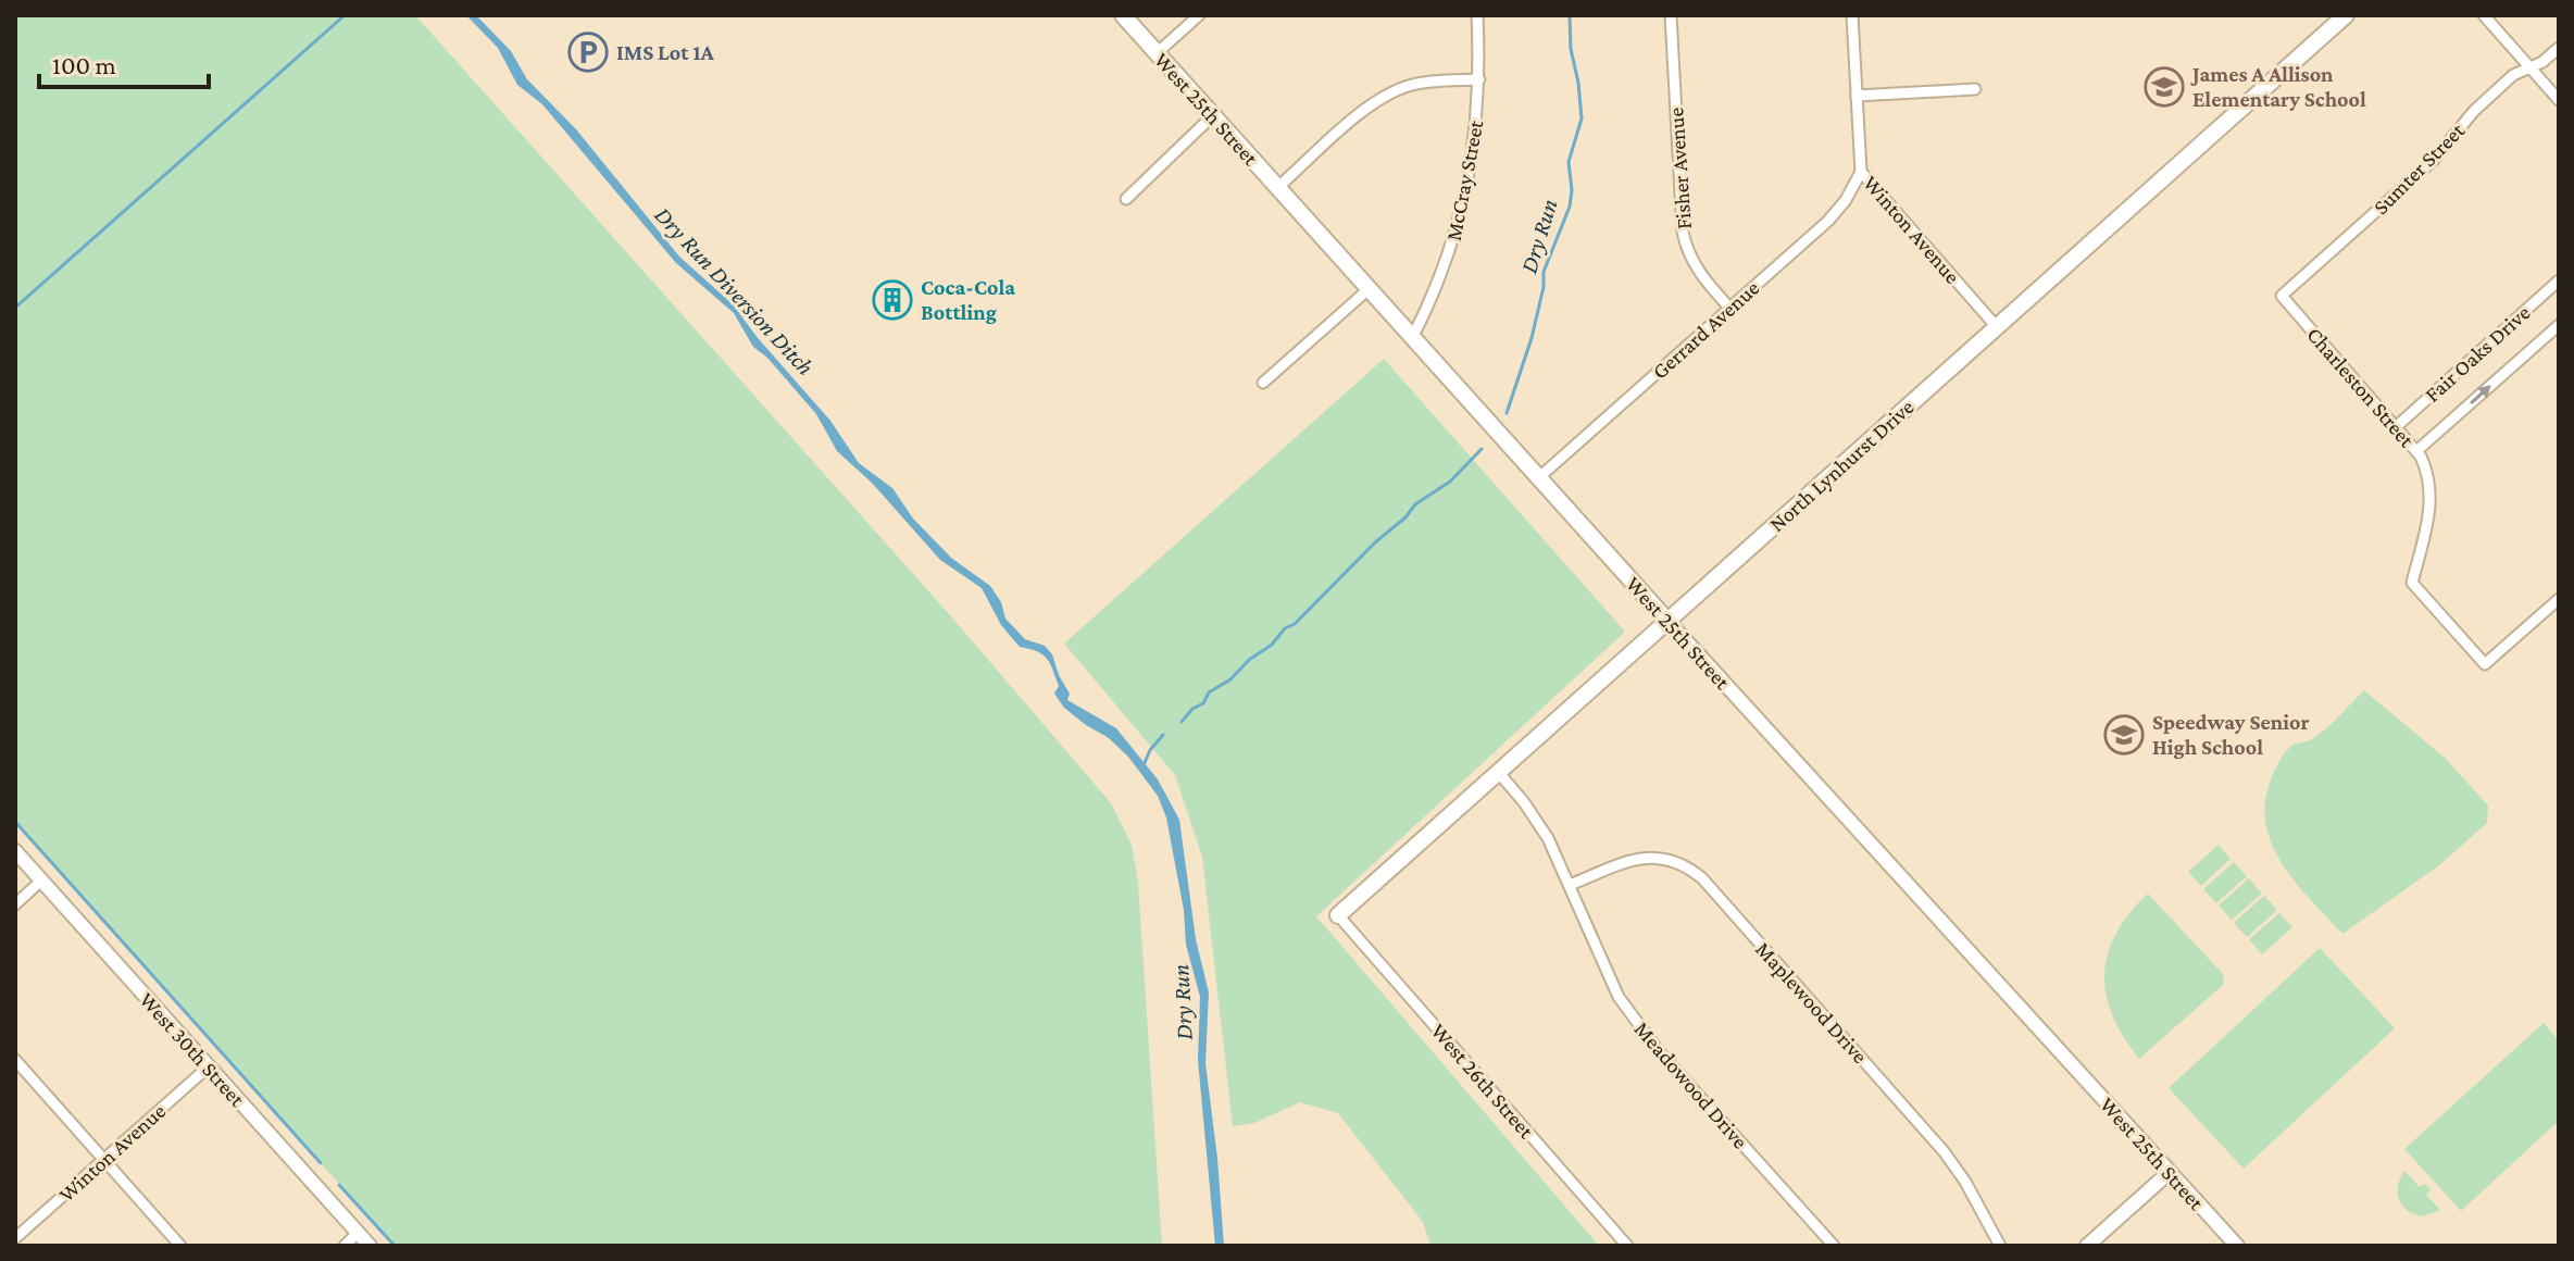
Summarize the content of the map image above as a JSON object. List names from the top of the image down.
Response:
{
  "streets": {
    "main road": ["West 25th Street", "North Lynhurst Drive"],
    "street": [
      "Fisher Avenue",
      "Sumter Street",
      "McCray Street",
      "Winton Avenue",
      "Gerrard Avenue",
      "Fair Oaks Drive",
      "Charleston Street",
      "Maplewood Drive",
      "West 30th Street",
      "West 26th Street",
      "Meadowood Drive"
    ]
  },
  "crossings": [
    ["West 25th Street", "McCray Street"],
    ["West 25th Street", "Gerrard Avenue"],
    ["West 25th Street", "North Lynhurst Drive"],
    ["Fisher Avenue", "Gerrard Avenue"],
    ["Sumter Street", "Charleston Street"],
    ["Winton Avenue", "Gerrard Avenue"],
    ["Winton Avenue", "North Lynhurst Drive"],
    ["Winton Avenue", "West 30th Street"],
    ["Fair Oaks Drive", "Charleston Street"],
    ["North Lynhurst Drive", "West 26th Street"],
    ["North Lynhurst Drive", "Meadowood Drive"],
    ["Maplewood Drive", "Meadowood Drive"]
  ],
  "water": ["Dry Run", "Dry Run Diversion Ditch"],
  "places": {
    "parking": ["IMS Lot 1A"],
    "school or university": ["James A Allison Elementary School", "Speedway Senior High School"],
    "building": ["Coca-Cola Bottling"]
  },
  "scale_bar": "100 m"
}
